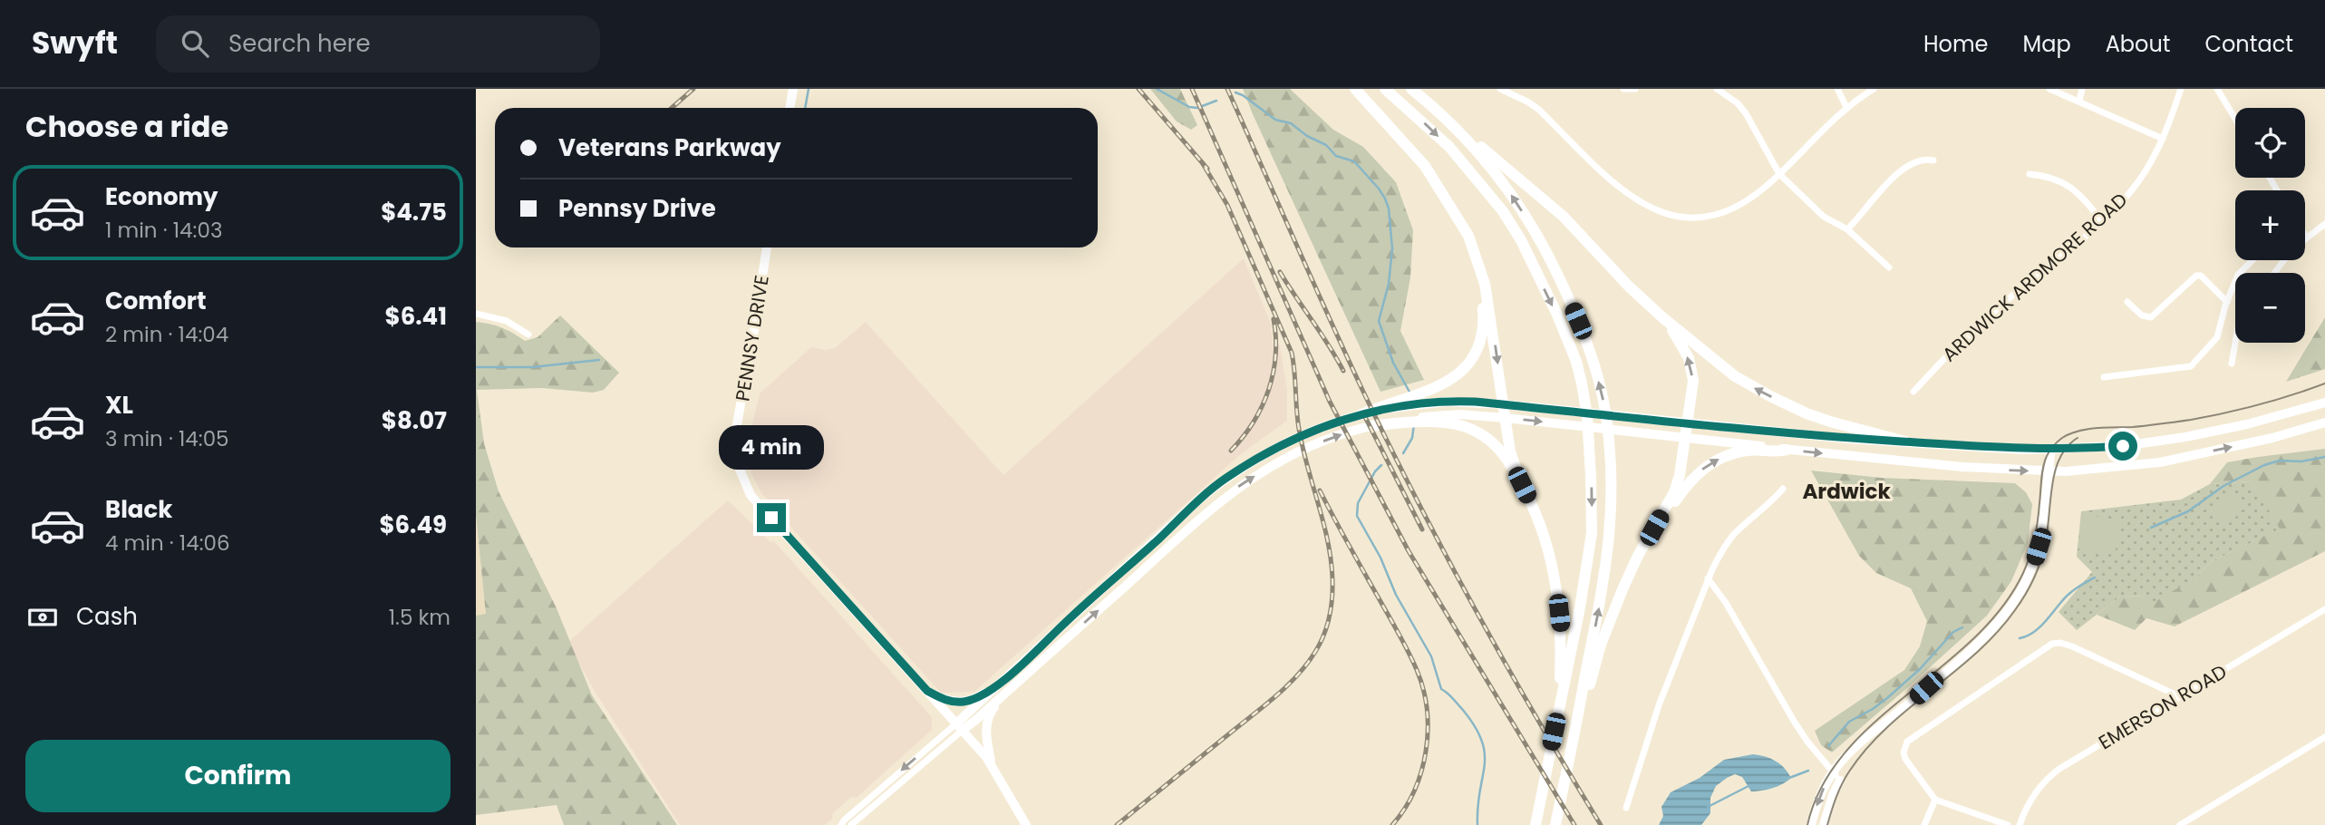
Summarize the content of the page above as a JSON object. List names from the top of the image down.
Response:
{
  "streets": {
    "main road": ["PENNSY DRIVE"],
    "street": ["ARDWICK ARDMORE ROAD", "EMERSON ROAD"]
  },
  "districts": ["Ardwick"],
  "page": {
    "header": "Swyft",
    "search": "Search here",
    "nav": [
      "Home",
      "Map",
      "About",
      "Contact"
    ],
    "heading": "Choose a ride",
    "map_buttons": ["+", "−"],
    "banner": ["Veterans Parkway", "Pennsy Drive"],
    "list": [
      {
        "name": "Economy",
        "note": "1 min · 14:03",
        "value": "$4.75"
      },
      {
        "name": "Comfort",
        "note": "2 min · 14:04",
        "value": "$6.41"
      },
      {
        "name": "XL",
        "note": "3 min · 14:05",
        "value": "$8.07"
      },
      {
        "name": "Black",
        "note": "4 min · 14:06",
        "value": "$6.49"
      }
    ],
    "bubble": "4 min",
    "pay": ["Cash", "1.5 km"],
    "buttons": "Confirm"
  }
}
